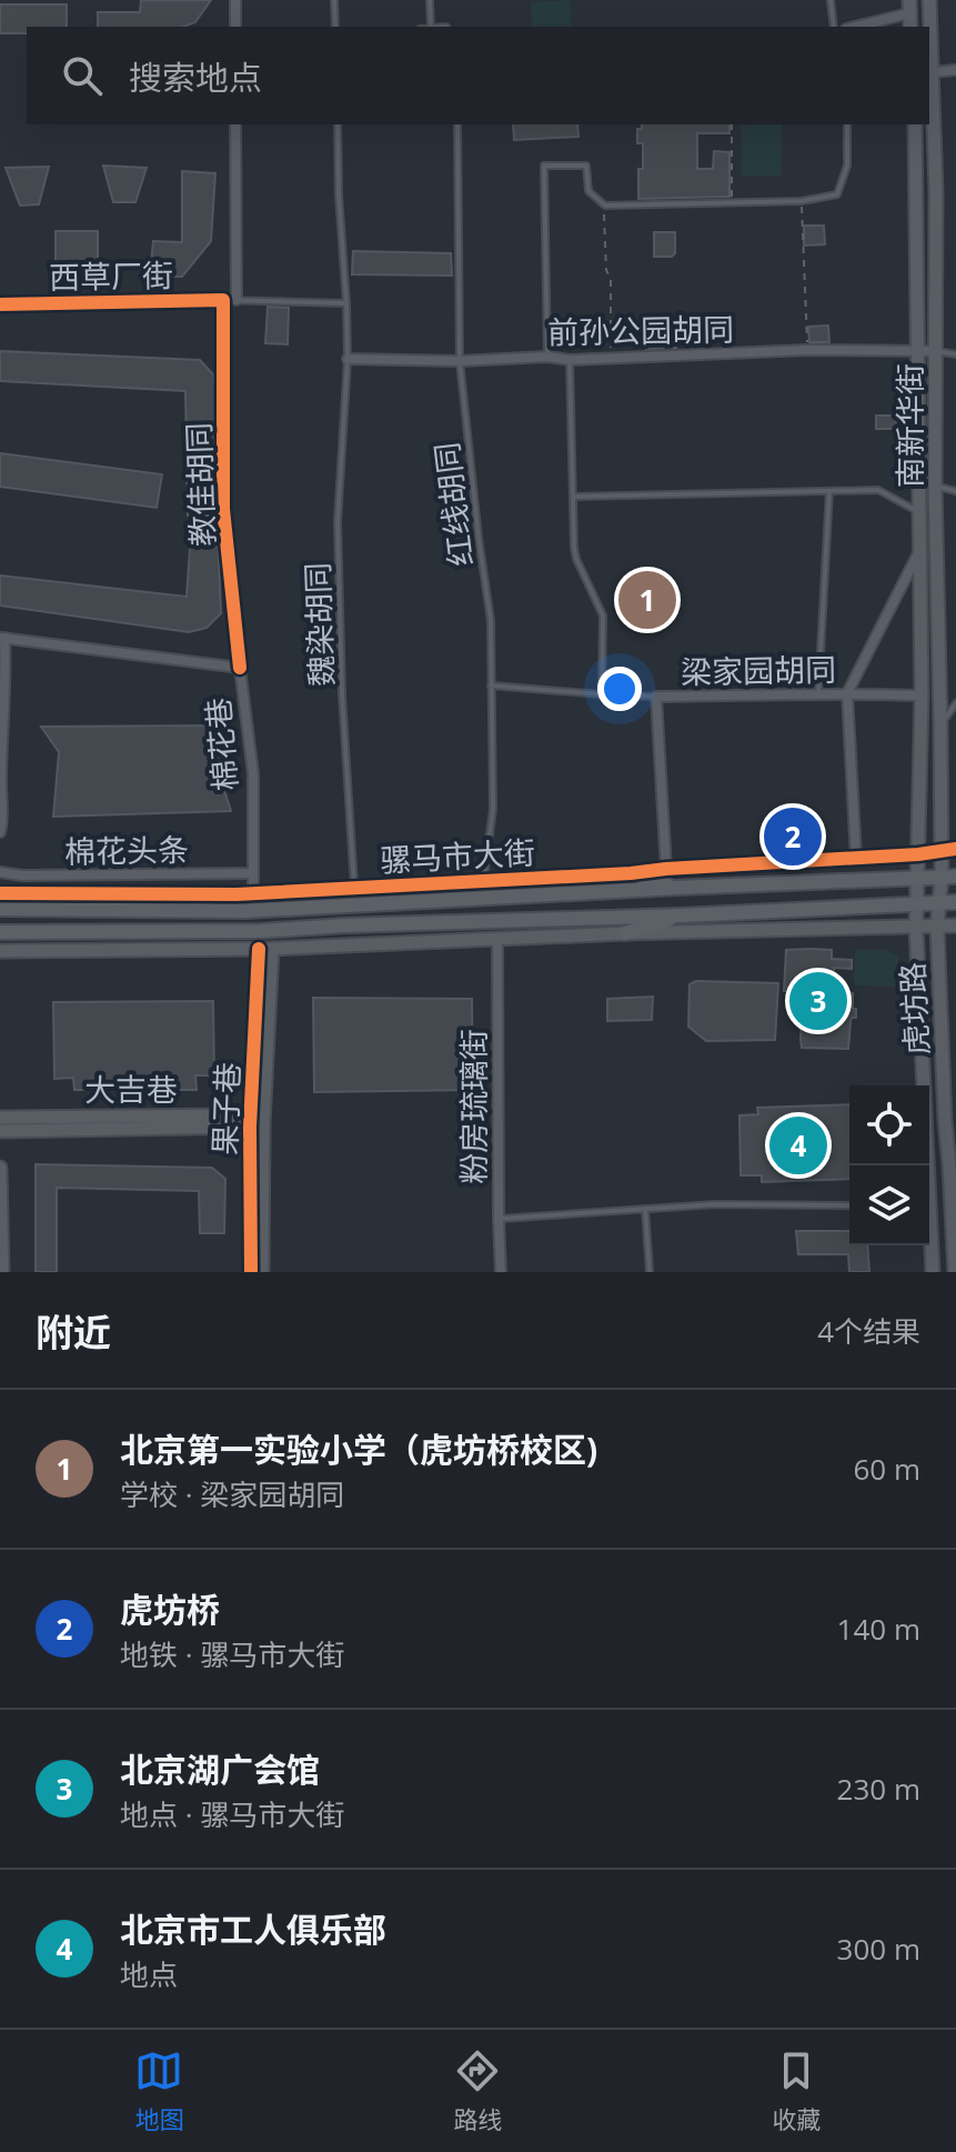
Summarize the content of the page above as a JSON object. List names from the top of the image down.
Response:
{
  "streets": {
    "main road": ["骡马市大街"],
    "street": [
      "西草厂街",
      "前孙公园胡同",
      "南新华街",
      "教佳胡同",
      "梁家园胡同",
      "棉花巷",
      "棉花头条",
      "虎坊路",
      "大吉巷",
      "粉房琉璃街",
      "果子巷"
    ],
    "lane": ["红线胡同", "魏染胡同"]
  },
  "crossings": [
    ["西草厂街", "教佳胡同"],
    ["前孙公园胡同", "南新华街"],
    ["前孙公园胡同", "红线胡同"],
    ["前孙公园胡同", "魏染胡同"],
    ["南新华街", "梁家园胡同"],
    ["南新华街", "骡马市大街"],
    ["南新华街", "虎坊路"],
    ["教佳胡同", "棉花巷"],
    ["红线胡同", "梁家园胡同"],
    ["红线胡同", "骡马市大街"],
    ["魏染胡同", "骡马市大街"],
    ["棉花巷", "棉花头条"],
    ["棉花巷", "骡马市大街"],
    ["骡马市大街", "虎坊路"],
    ["大吉巷", "果子巷"]
  ],
  "page": {
    "search": "搜索地点",
    "pins": [
      "1",
      "2",
      "3",
      "4"
    ],
    "heading": ["附近", "4个结果"],
    "list": [
      {
        "mark": "1",
        "name": "北京第一实验小学（虎坊桥校区)",
        "note": "学校 · 梁家园胡同",
        "value": "60 m"
      },
      {
        "mark": "2",
        "name": "虎坊桥",
        "note": "地铁 · 骡马市大街",
        "value": "140 m"
      },
      {
        "mark": "3",
        "name": "北京湖广会馆",
        "note": "地点 · 骡马市大街",
        "value": "230 m"
      },
      {
        "mark": "4",
        "name": "北京市工人俱乐部",
        "note": "地点",
        "value": "300 m"
      }
    ],
    "nav": ["地图", "路线", "收藏"]
  }
}
